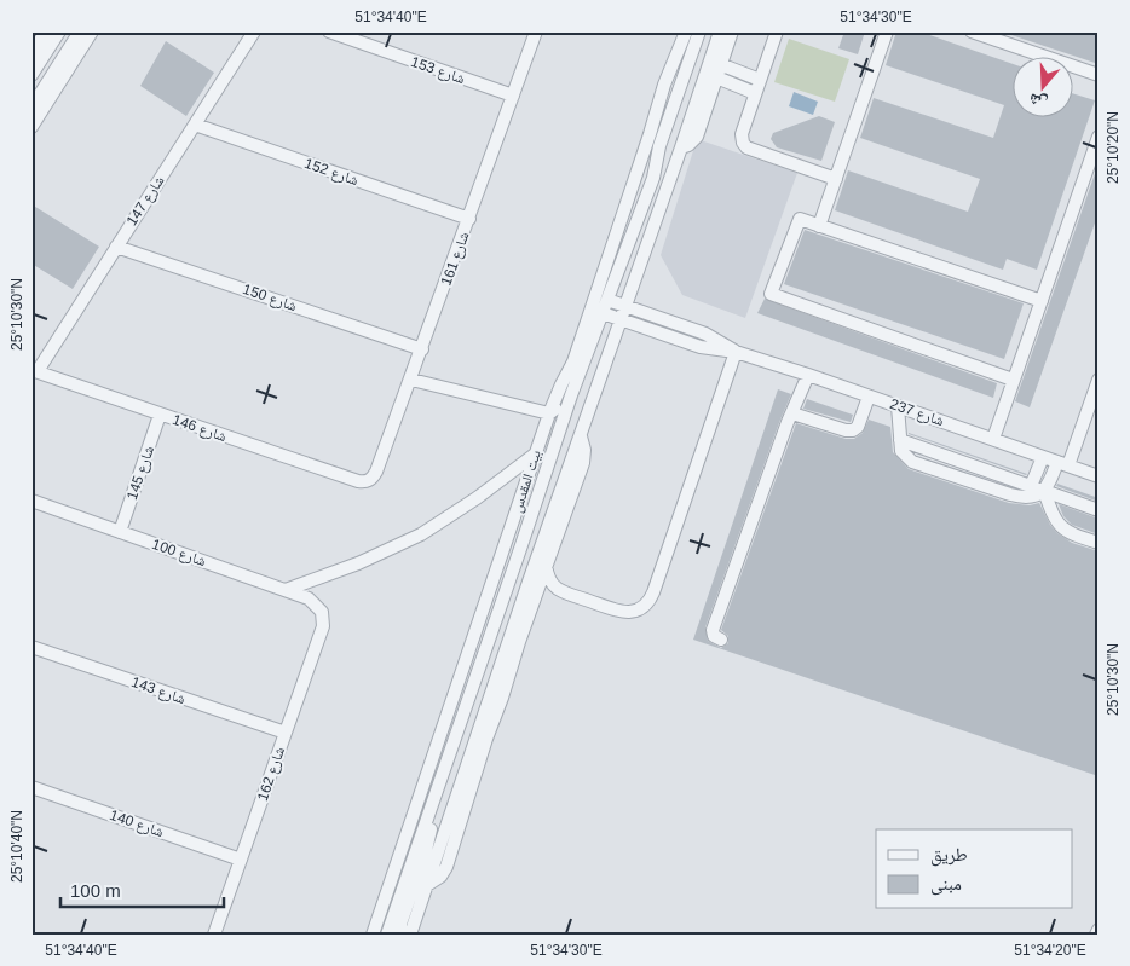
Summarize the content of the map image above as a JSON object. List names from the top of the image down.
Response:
{
  "streets": {
    "street": [
      "شارع 153",
      "شارع 152",
      "شارع 147",
      "شارع 161",
      "شارع 150",
      "شارع 237",
      "شارع 146",
      "شارع 145",
      "بيت المقدس",
      "شارع 100",
      "شارع 143",
      "شارع 162",
      "شارع 140"
    ]
  },
  "crossings": [
    ["شارع 153", "شارع 161"],
    ["شارع 152", "شارع 147"],
    ["شارع 152", "شارع 161"],
    ["شارع 147", "شارع 150"],
    ["شارع 147", "شارع 146"],
    ["شارع 161", "شارع 150"],
    ["شارع 161", "شارع 146"],
    ["شارع 237", "بيت المقدس"],
    ["شارع 146", "شارع 145"],
    ["شارع 145", "شارع 100"],
    ["شارع 100", "شارع 162"],
    ["شارع 143", "شارع 162"],
    ["شارع 162", "شارع 140"]
  ],
  "legend": ["طريق", "مبنى"],
  "scale_bar": "100 m",
  "north": "bottom",
  "coordinates": [
    "51°34'40\"E",
    "51°34'30\"E",
    "25°10'20\"N",
    "25°10'30\"N",
    "25°10'40\"N",
    "51°34'20\"E"
  ]
}
